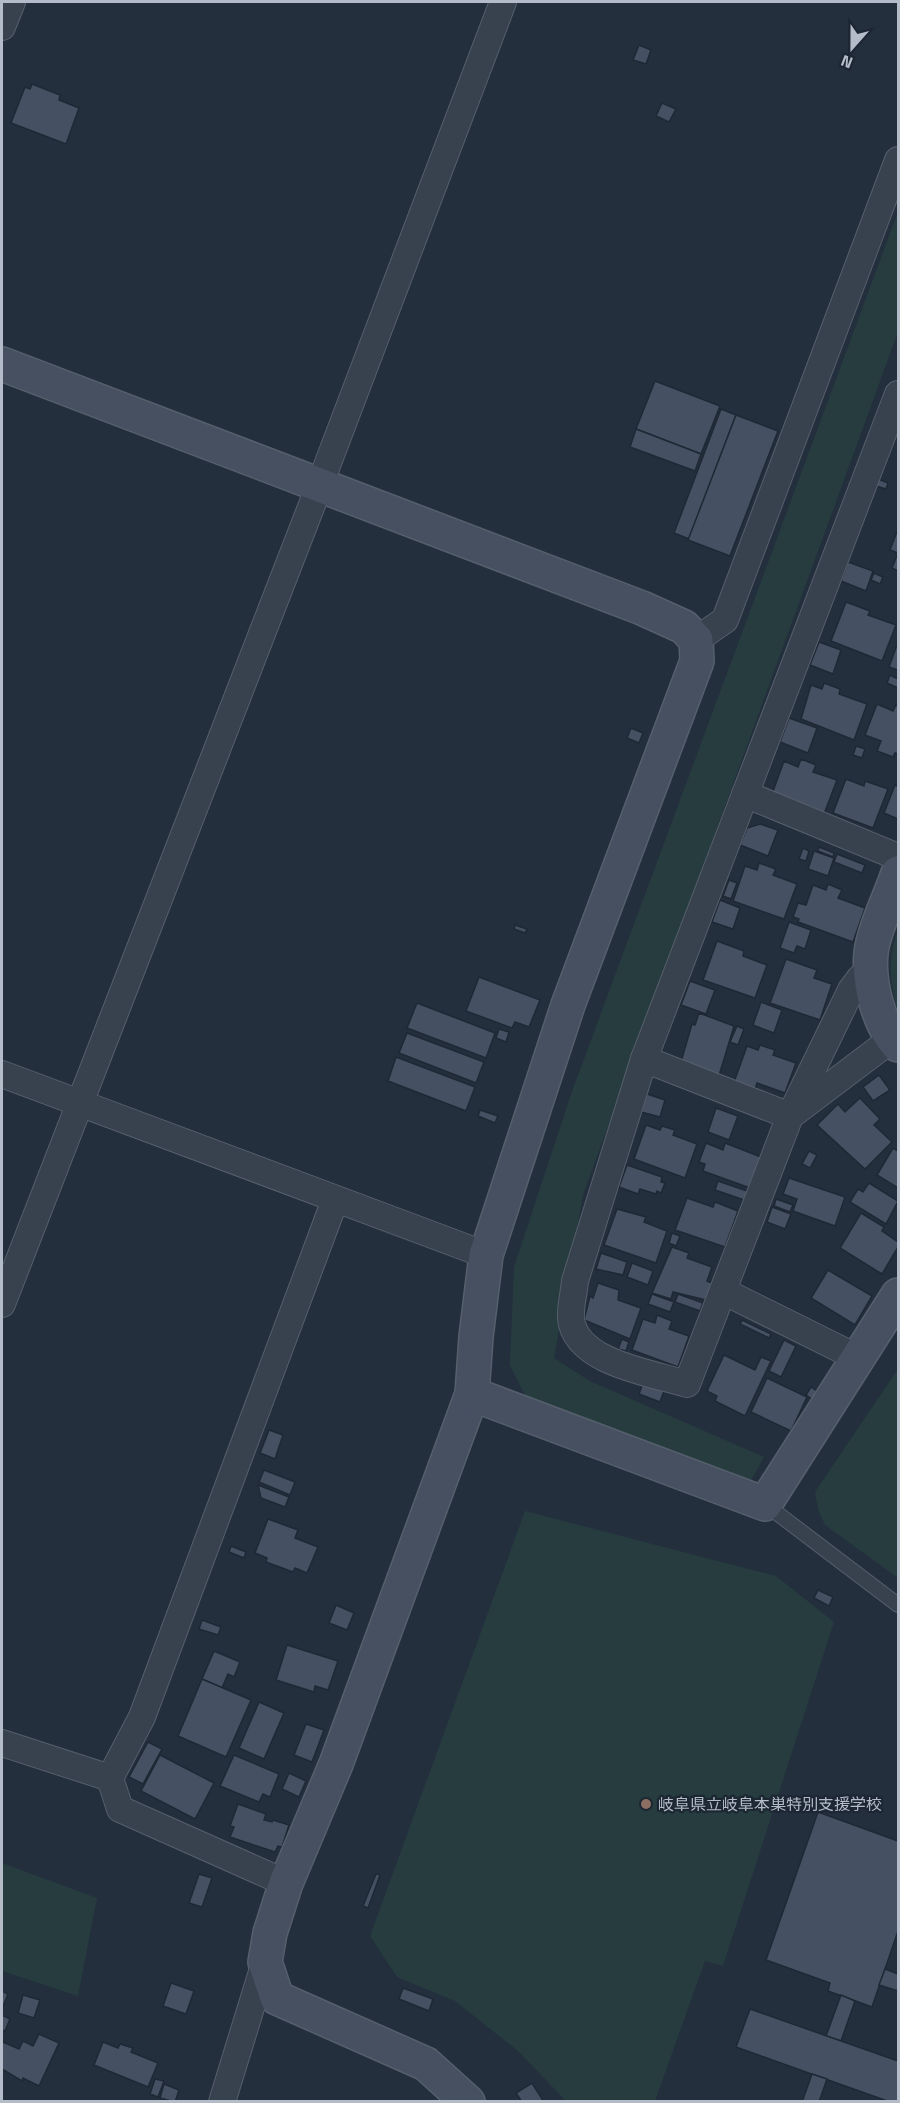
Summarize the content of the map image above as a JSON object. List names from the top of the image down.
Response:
{
  "places": ["岐阜県立岐阜本巣特別支援学校"],
  "north": "bottom"
}
